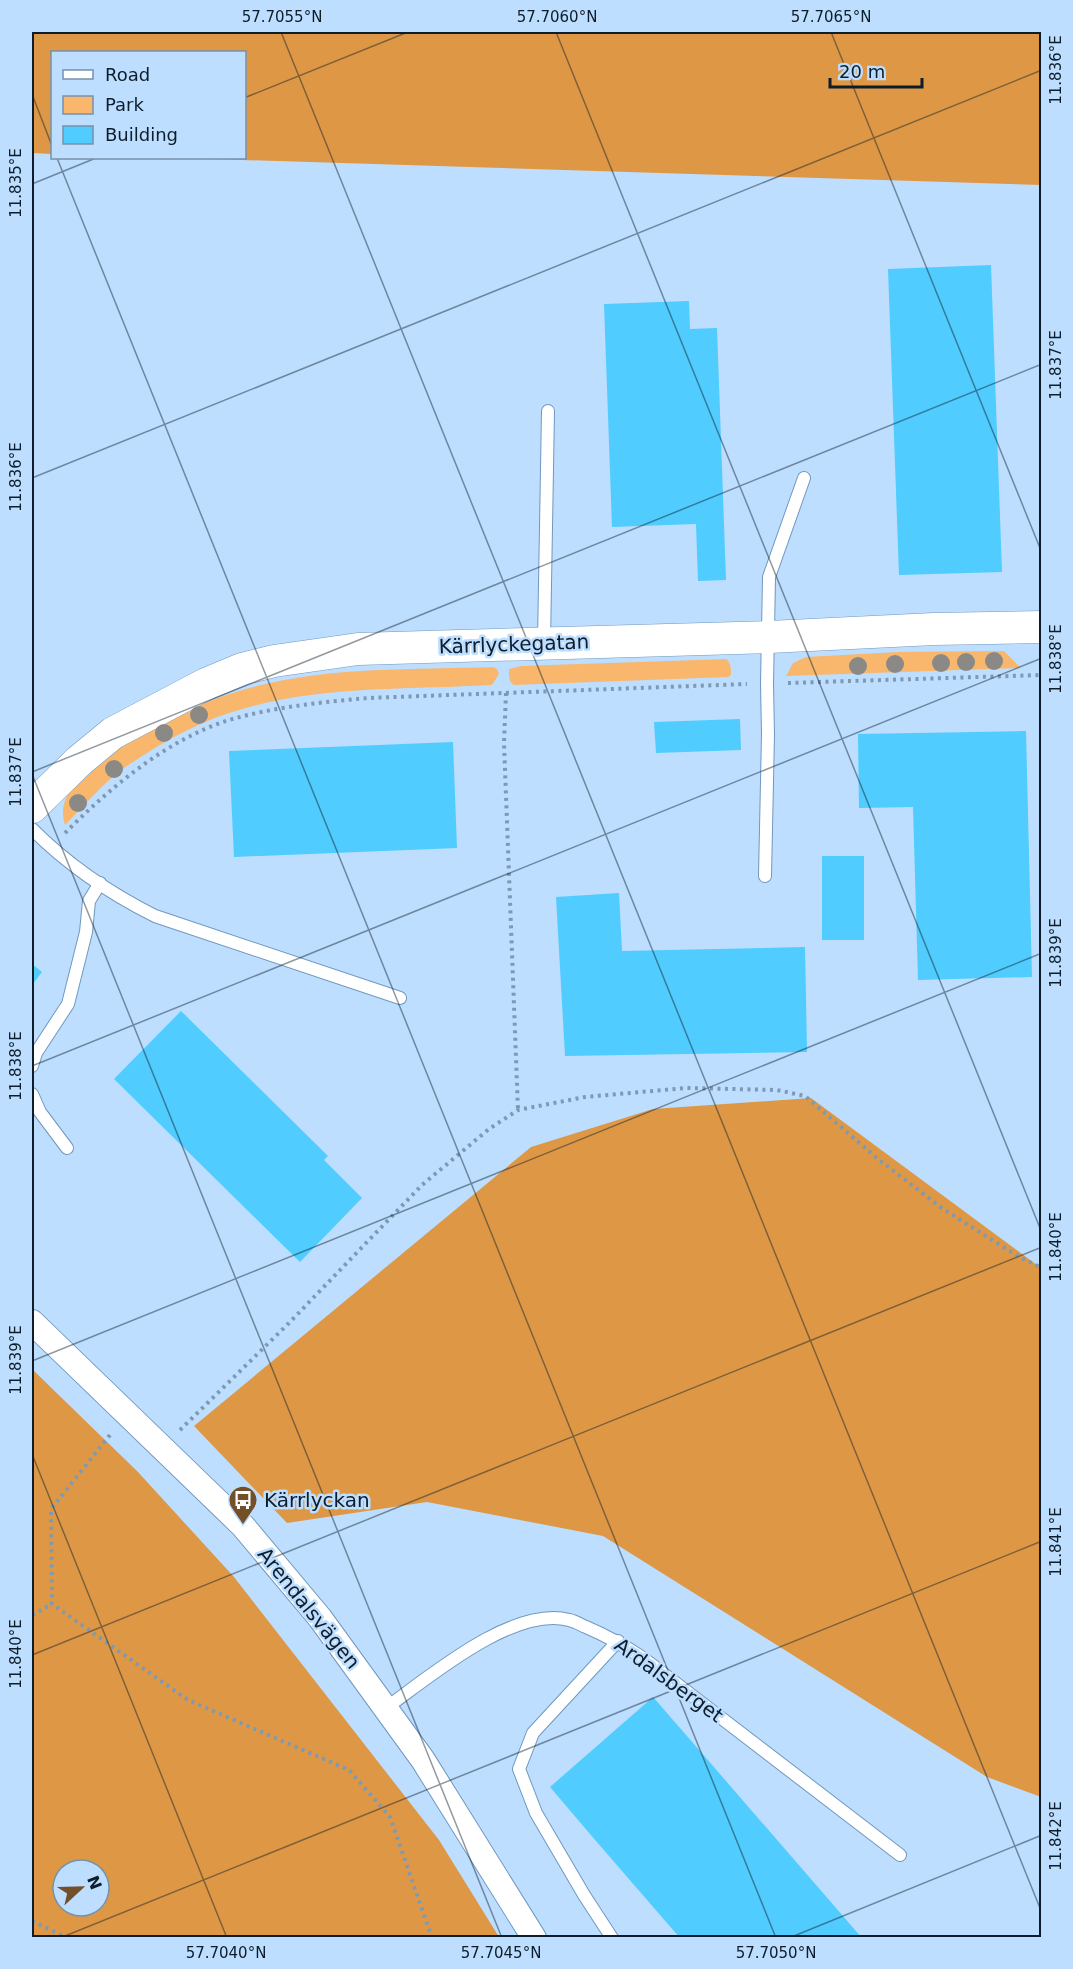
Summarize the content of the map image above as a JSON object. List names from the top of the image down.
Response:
{
  "streets": {
    "street": ["Kärrlyckegatan", "Arendalsvägen"],
    "lane": ["Ardalsberget"]
  },
  "crossings": [
    ["Arendalsvägen", "Ardalsberget"]
  ],
  "places": {
    "bus stop": ["Kärrlyckan"]
  },
  "legend": ["Road", "Park", "Building"],
  "scale_bar": "20 m",
  "north": "right",
  "coordinates": [
    "57.7055°N",
    "57.7060°N",
    "57.7065°N",
    "11.836°E",
    "11.835°E",
    "11.837°E",
    "11.838°E",
    "11.839°E",
    "11.840°E",
    "11.841°E",
    "11.842°E",
    "57.7040°N",
    "57.7045°N",
    "57.7050°N"
  ]
}
